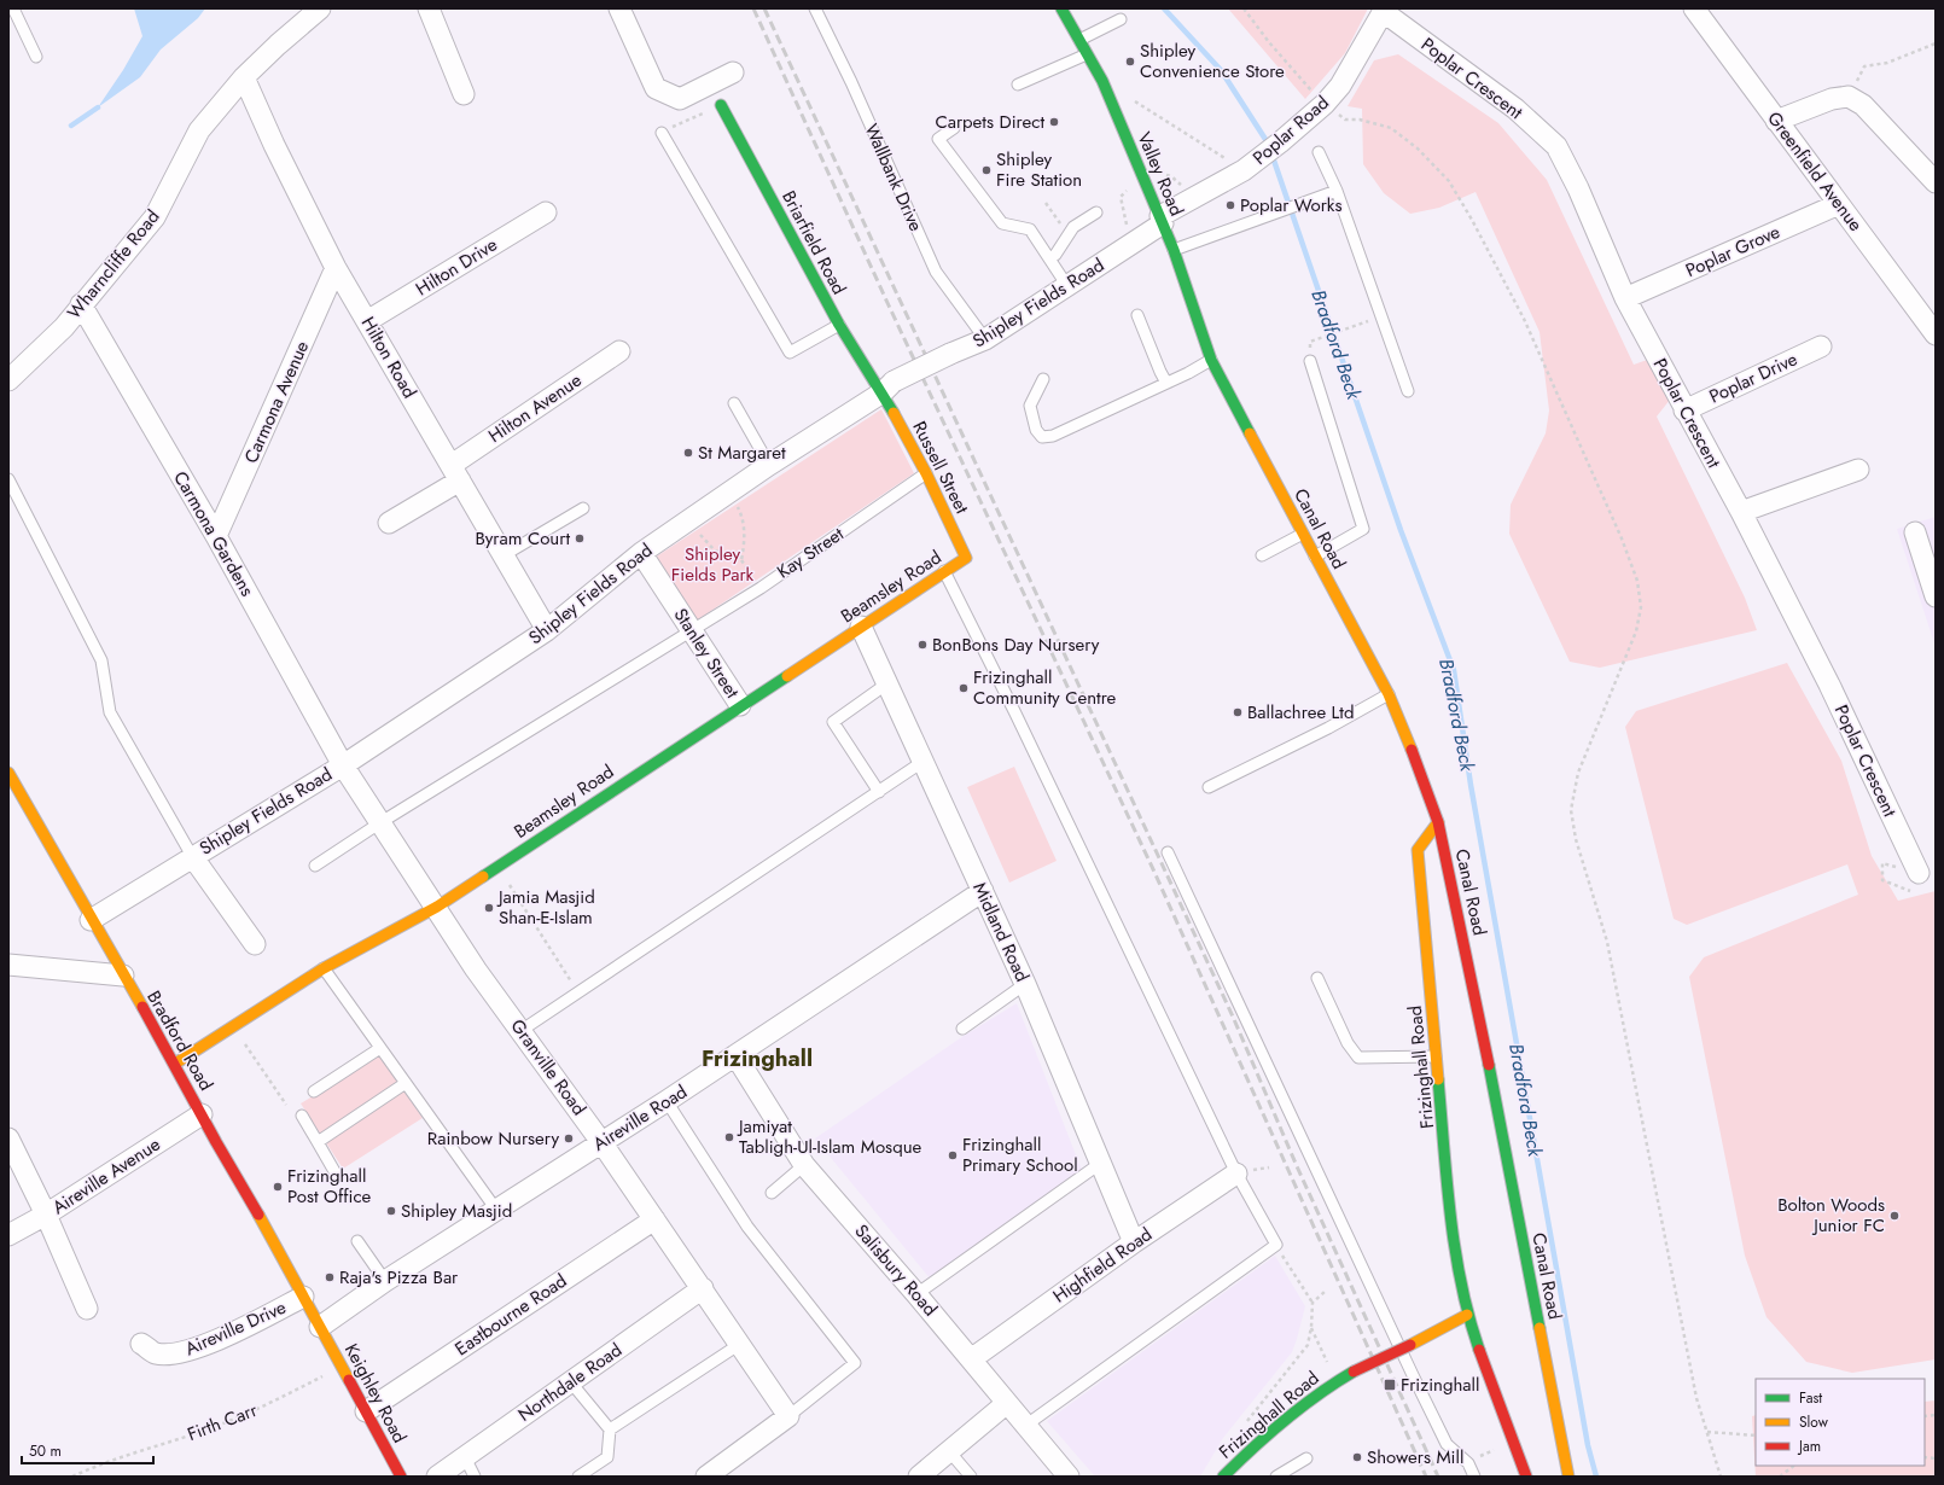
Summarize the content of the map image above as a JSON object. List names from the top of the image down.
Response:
{
  "streets": {
    "main road": [
      "Valley Road",
      "Briarfield Road",
      "Russell Street",
      "Canal Road",
      "Beamsley Road",
      "Bradford Road",
      "Frizinghall Road",
      "Keighley Road"
    ],
    "street": [
      "Poplar Crescent",
      "Poplar Road",
      "Greenfield Avenue",
      "Poplar Grove",
      "Wharncliffe Road",
      "Hilton Drive",
      "Shipley Fields Road",
      "Hilton Road",
      "Poplar Drive",
      "Carmona Avenue",
      "Hilton Avenue",
      "Carmona Gardens",
      "Stanley Street",
      "Midland Road",
      "Granville Road",
      "Aireville Road",
      "Aireville Avenue",
      "Highfield Road",
      "Salisbury Road",
      "Eastbourne Road",
      "Aireville Drive",
      "Northdale Road"
    ],
    "lane": ["Wallbank Drive", "Kay Street"],
    "path": ["Firth Carr"]
  },
  "crossings": [
    ["Poplar Crescent", "Poplar Road"],
    ["Poplar Crescent", "Poplar Grove"],
    ["Poplar Crescent", "Poplar Drive"],
    ["Poplar Road", "Valley Road"],
    ["Poplar Road", "Shipley Fields Road"],
    ["Greenfield Avenue", "Poplar Grove"],
    ["Valley Road", "Shipley Fields Road"],
    ["Valley Road", "Canal Road"],
    ["Wallbank Drive", "Shipley Fields Road"],
    ["Briarfield Road", "Shipley Fields Road"],
    ["Briarfield Road", "Russell Street"],
    ["Wharncliffe Road", "Hilton Road"],
    ["Wharncliffe Road", "Carmona Gardens"],
    ["Hilton Drive", "Hilton Road"],
    ["Shipley Fields Road", "Hilton Road"],
    ["Shipley Fields Road", "Russell Street"],
    ["Shipley Fields Road", "Carmona Gardens"],
    ["Shipley Fields Road", "Stanley Street"],
    ["Shipley Fields Road", "Bradford Road"],
    ["Shipley Fields Road", "Granville Road"],
    ["Hilton Road", "Carmona Avenue"],
    ["Hilton Road", "Hilton Avenue"],
    ["Carmona Avenue", "Carmona Gardens"],
    ["Russell Street", "Kay Street"],
    ["Russell Street", "Beamsley Road"],
    ["Canal Road", "Frizinghall Road"],
    ["Carmona Gardens", "Granville Road"],
    ["Kay Street", "Stanley Street"],
    ["Kay Street", "Granville Road"],
    ["Beamsley Road", "Stanley Street"],
    ["Beamsley Road", "Midland Road"],
    ["Beamsley Road", "Bradford Road"],
    ["Beamsley Road", "Granville Road"],
    ["Midland Road", "Aireville Road"],
    ["Midland Road", "Highfield Road"],
    ["Bradford Road", "Aireville Road"],
    ["Bradford Road", "Aireville Avenue"],
    ["Bradford Road", "Aireville Drive"],
    ["Bradford Road", "Keighley Road"],
    ["Granville Road", "Aireville Road"],
    ["Granville Road", "Eastbourne Road"],
    ["Granville Road", "Northdale Road"],
    ["Aireville Road", "Salisbury Road"],
    ["Aireville Road", "Keighley Road"],
    ["Highfield Road", "Salisbury Road"],
    ["Eastbourne Road", "Keighley Road"],
    ["Keighley Road", "Firth Carr"]
  ],
  "districts": ["Frizinghall"],
  "water": ["Bradford Beck"],
  "parks": ["Shipley Fields Park"],
  "places": {
    "other": [
      "Shipley Convenience Store",
      "Carpets Direct",
      "Shipley Fire Station",
      "Poplar Works",
      "St Margaret",
      "Byram Court",
      "BonBons Day Nursery",
      "Frizinghall Community Centre",
      "Ballachree Ltd",
      "Jamia Masjid Shan-E-Islam",
      "Jamiyat Tabligh-Ul-Islam Mosque",
      "Rainbow Nursery",
      "Frizinghall Primary School",
      "Frizinghall Post Office",
      "Shipley Masjid",
      "Bolton Woods Junior FC",
      "Raja's Pizza Bar",
      "Showers Mill"
    ],
    "transit": ["Frizinghall"]
  },
  "legend": ["Fast", "Slow", "Jam"],
  "scale_bar": "50 m"
}
